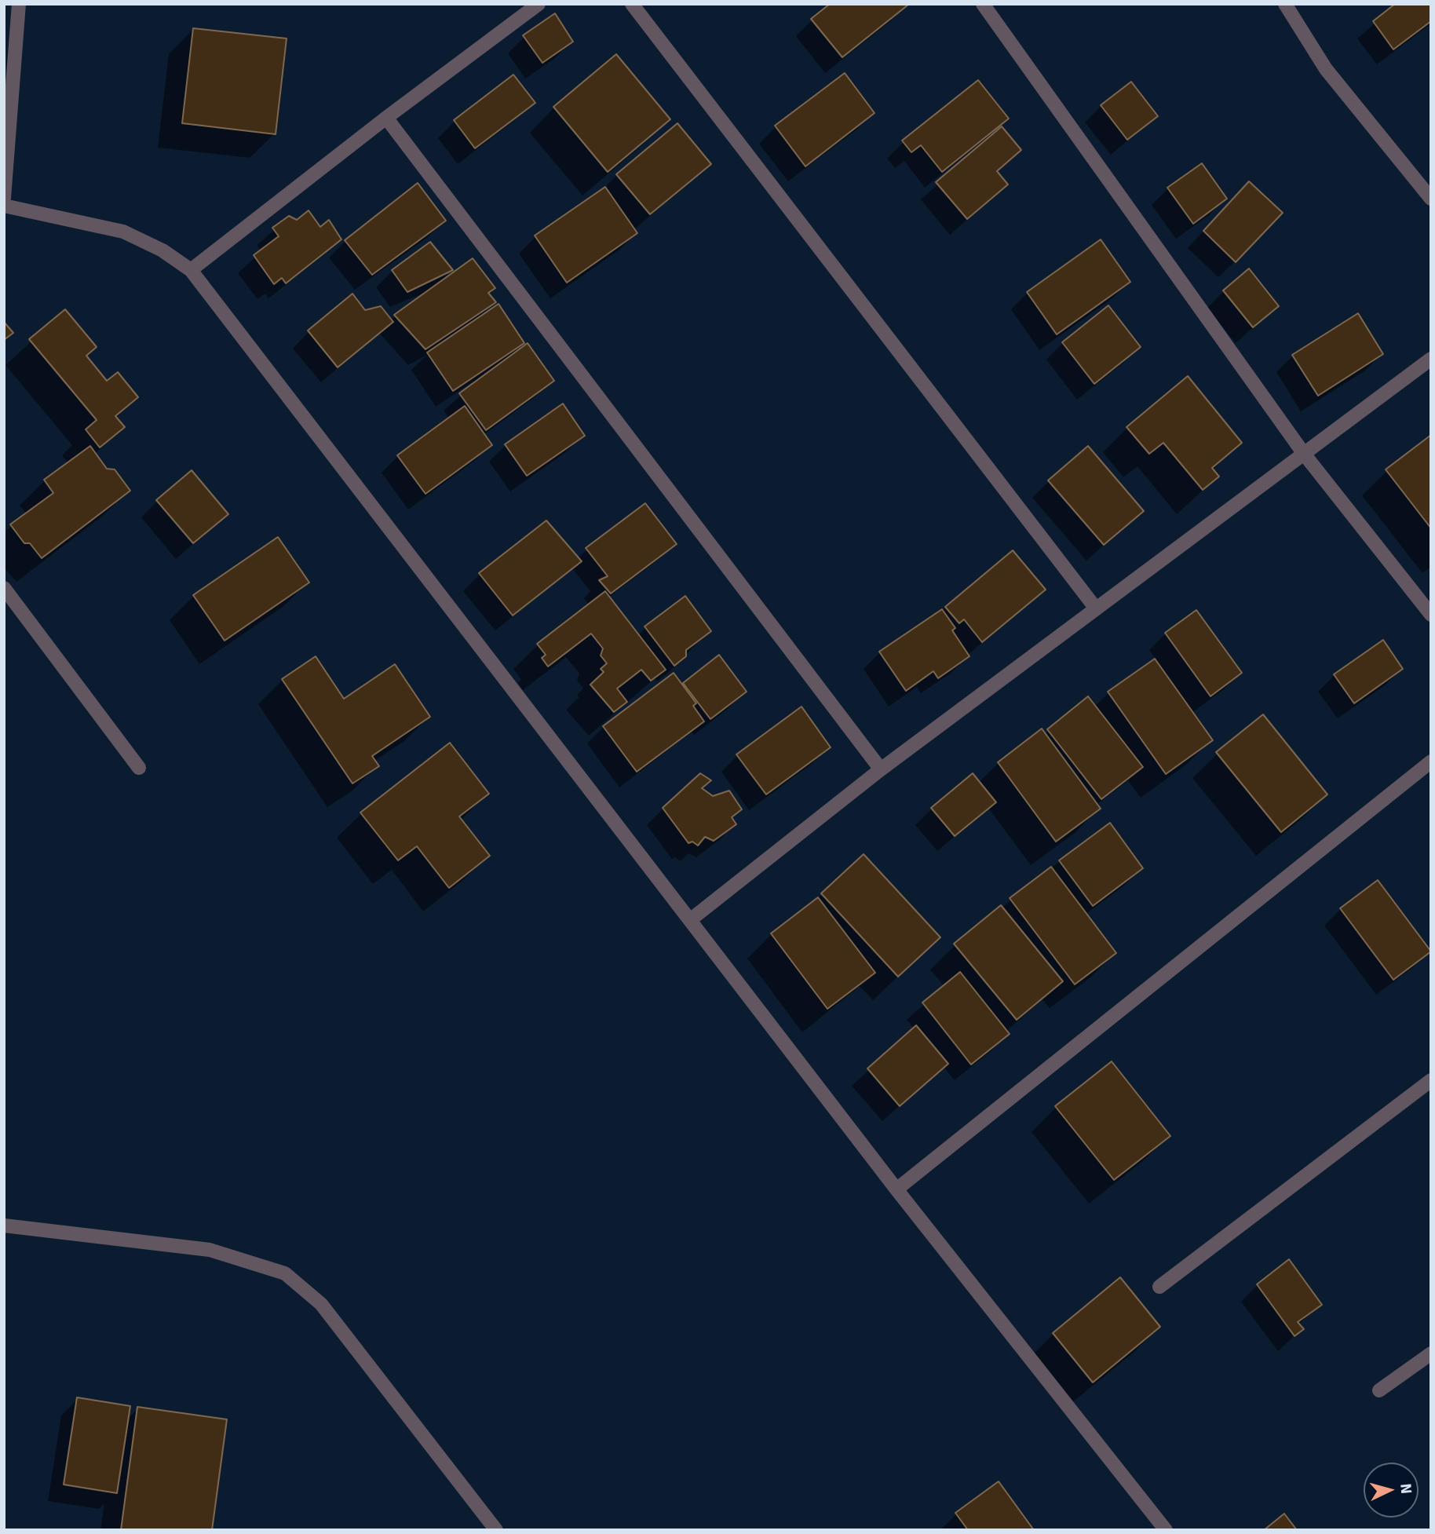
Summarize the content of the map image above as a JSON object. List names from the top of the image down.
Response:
{
  "north": "right"
}
